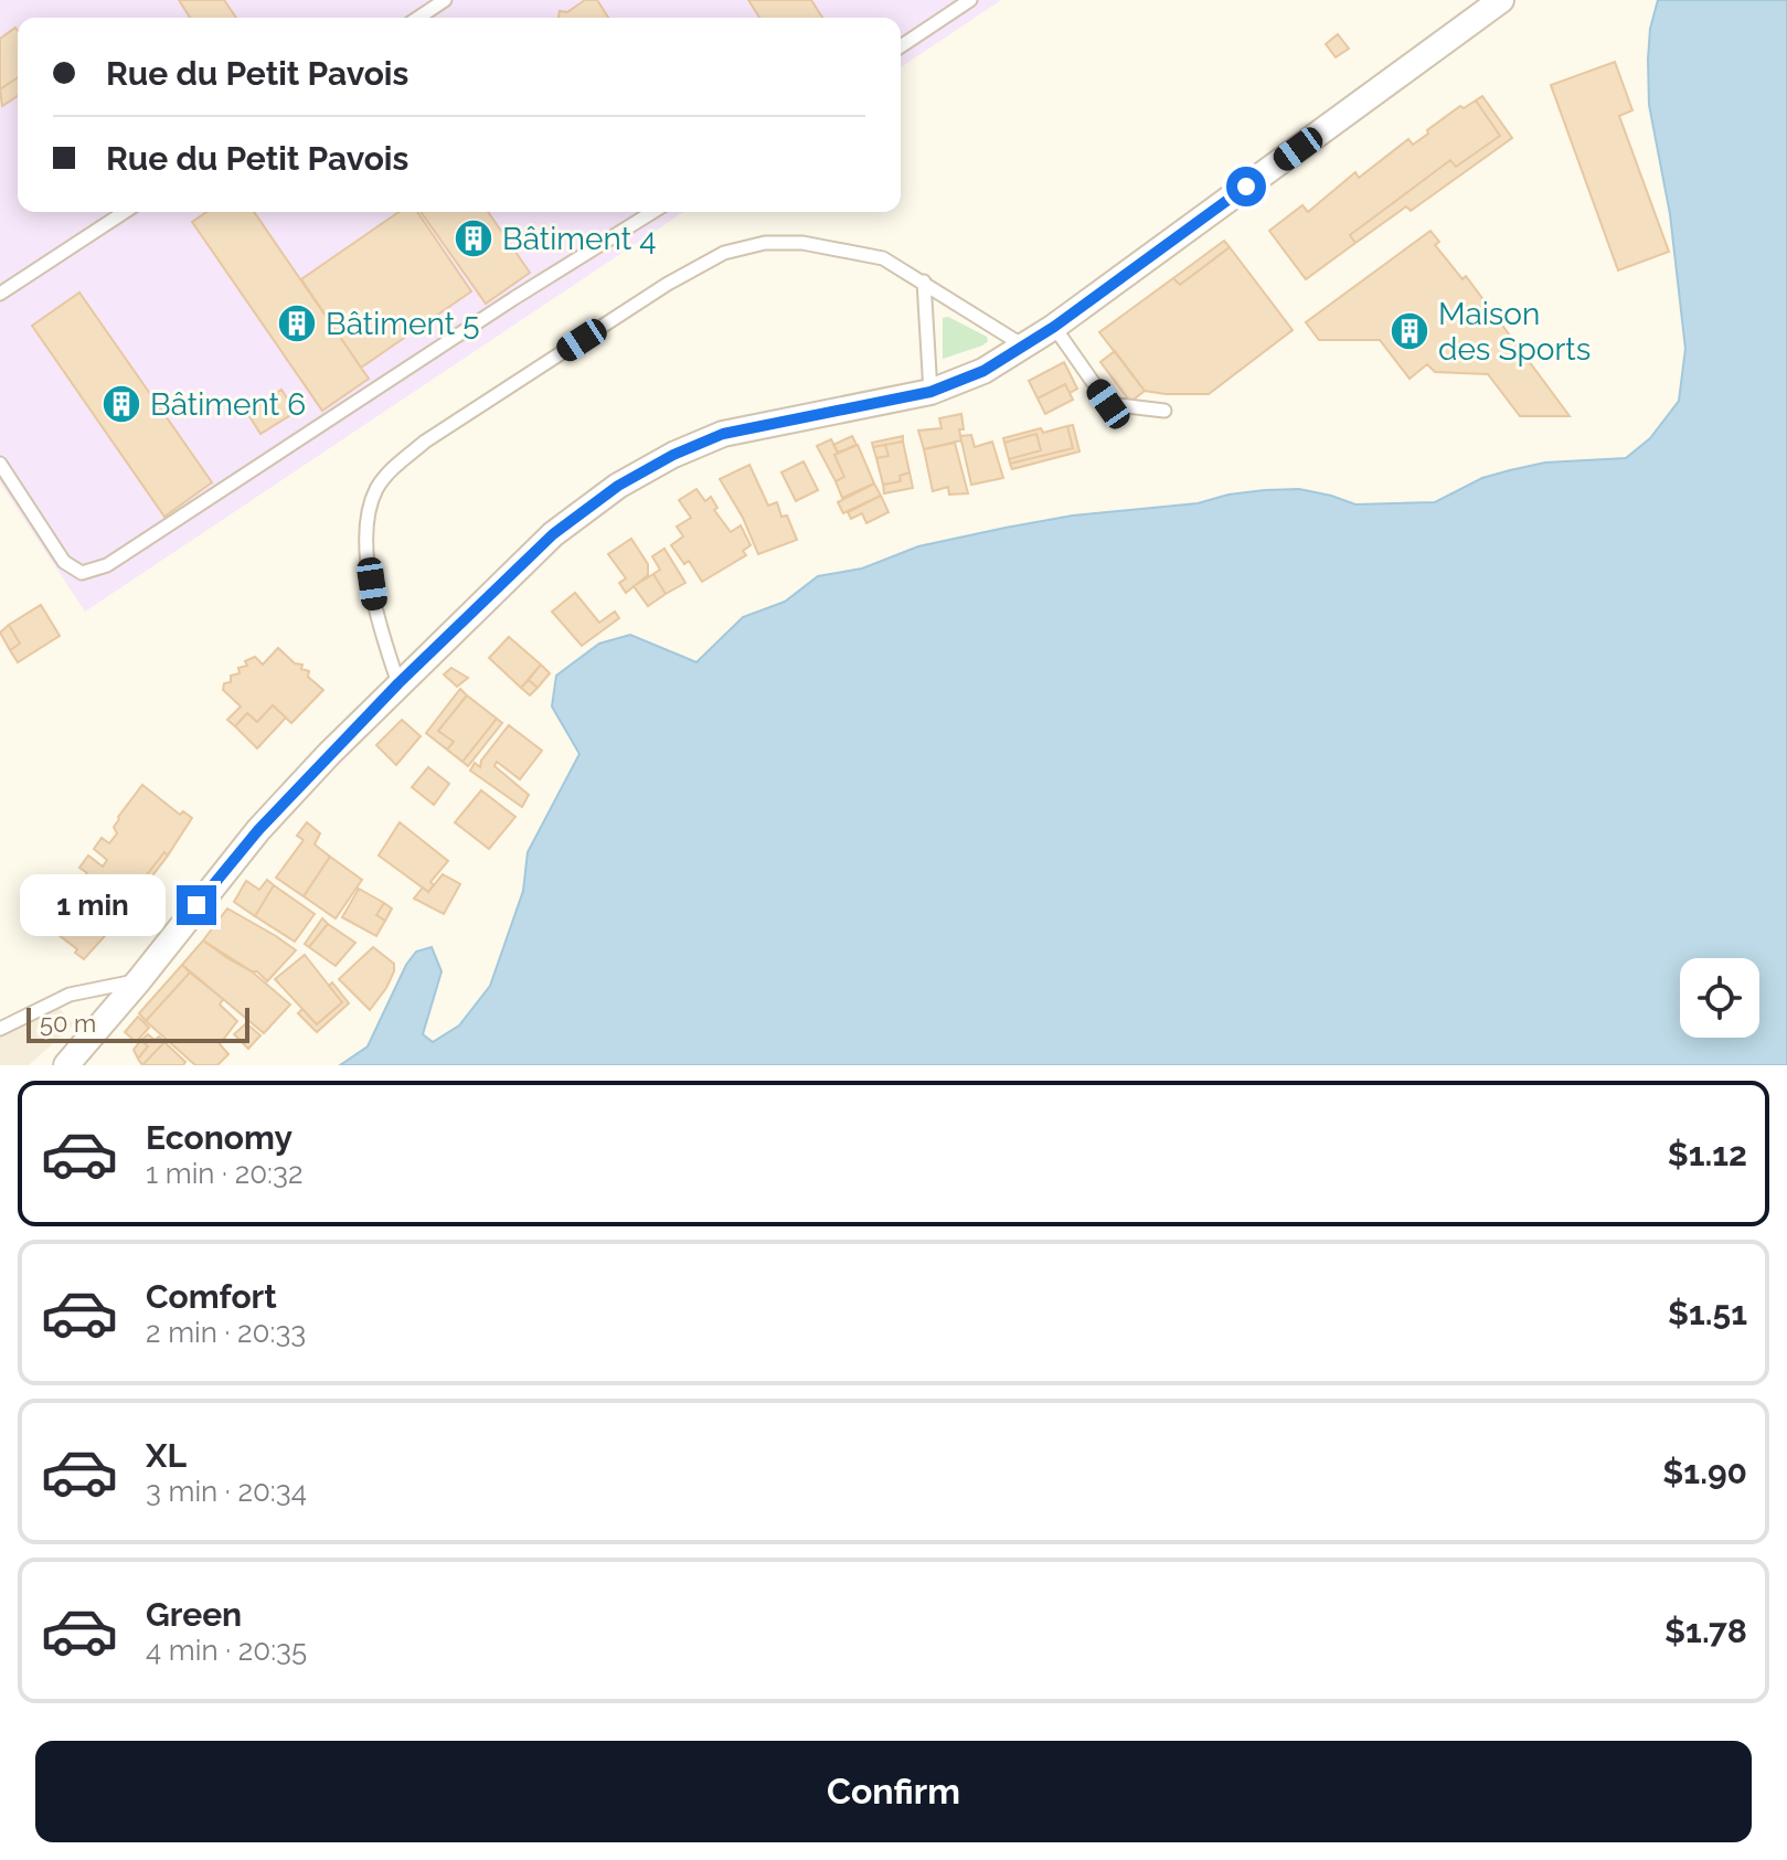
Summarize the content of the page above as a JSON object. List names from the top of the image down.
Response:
{
  "places": {
    "building": [
      "Bâtiment 4",
      "Bâtiment 5",
      "Maison des Sports",
      "Bâtiment 6"
    ]
  },
  "scale_bar": "50 m",
  "page": {
    "banner": ["Rue du Petit Pavois", "Rue du Petit Pavois"],
    "bubble": "1 min",
    "scale": "50 m",
    "list": [
      {
        "name": "Economy",
        "note": "1 min · 20:32",
        "value": "$1.12"
      },
      {
        "name": "Comfort",
        "note": "2 min · 20:33",
        "value": "$1.51"
      },
      {
        "name": "XL",
        "note": "3 min · 20:34",
        "value": "$1.90"
      },
      {
        "name": "Green",
        "note": "4 min · 20:35",
        "value": "$1.78"
      }
    ],
    "buttons": "Confirm"
  }
}
